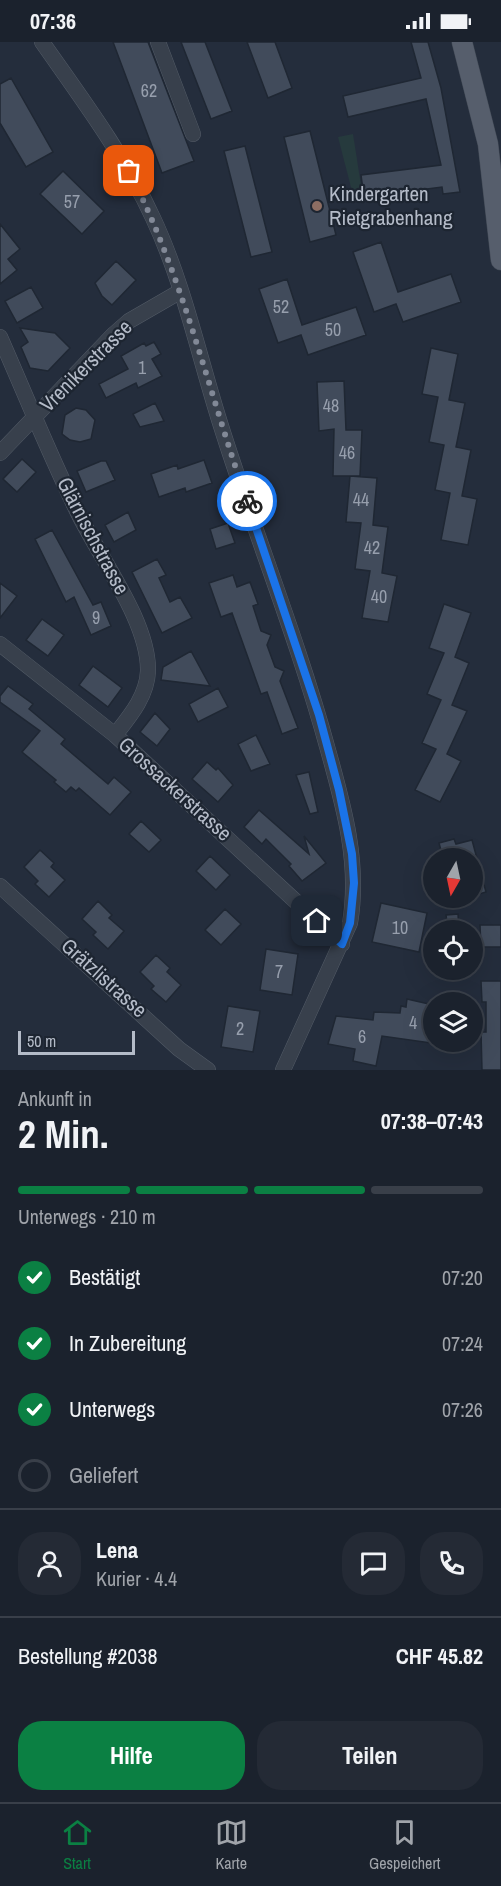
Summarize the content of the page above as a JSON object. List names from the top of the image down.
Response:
{
  "streets": {
    "street": [
      "Vrenikerstrasse",
      "Glärnischstrasse",
      "Grossackerstrasse",
      "Grätzlistrasse"
    ]
  },
  "crossings": [
    ["Vrenikerstrasse", "Glärnischstrasse"],
    ["Glärnischstrasse", "Grossackerstrasse"]
  ],
  "places": ["Kindergarten Rietgrabenhang"],
  "house_numbers": [
    "62",
    "57",
    "52",
    "50",
    "1",
    "48",
    "46",
    "44",
    "42",
    "40",
    "9",
    "10",
    "7",
    "4",
    "2",
    "6"
  ],
  "scale_bar": "50 m",
  "north": "bottom",
  "page": {
    "status": "07:36",
    "scale": "50 m",
    "heading": ["2 Min.", "Ankunft in", "07:38–07:43"],
    "panel": [
      "Lena",
      "Kurier · 4.4",
      "Bestellung #2038",
      "CHF 45.82"
    ],
    "bar": "Unterwegs · 210 m",
    "list": [
      ["Bestätigt", "07:20"],
      ["In Zubereitung", "07:24"],
      ["Unterwegs", "07:26"],
      "Geliefert"
    ],
    "buttons": ["Hilfe", "Teilen"],
    "tabs": ["Start", "Karte", "Gespeichert"]
  }
}
